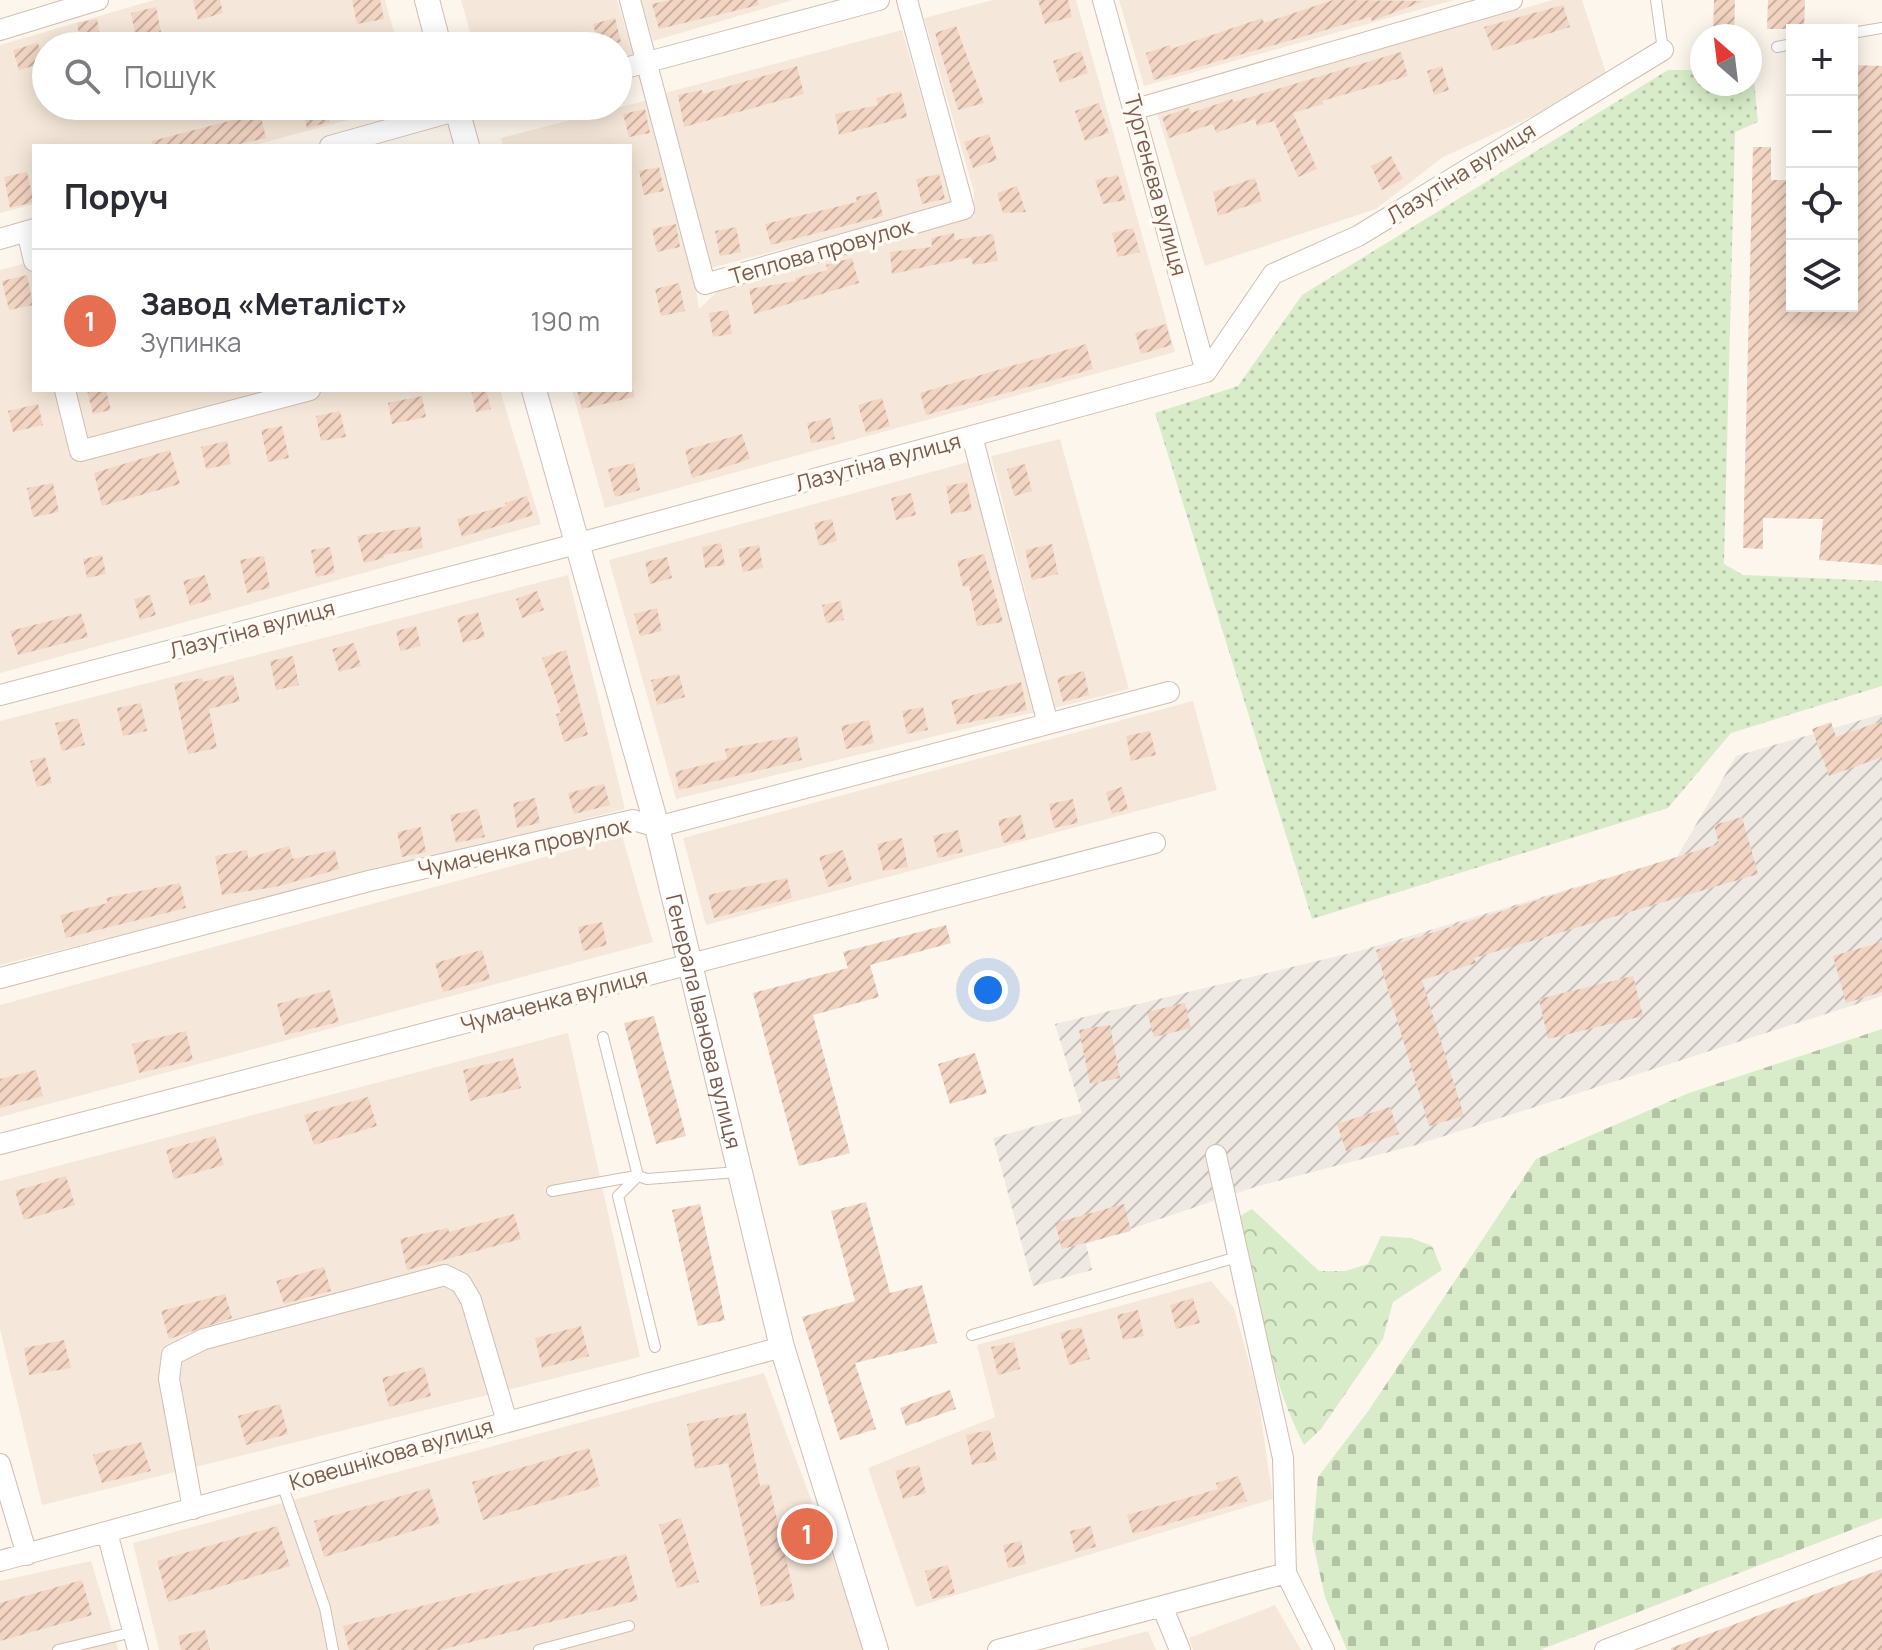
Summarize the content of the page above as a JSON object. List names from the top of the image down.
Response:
{
  "streets": {
    "street": [
      "Лазутіна вулиця",
      "Тургенєва вулиця",
      "Теплова провулок",
      "Чумаченка провулок",
      "Чумаченка вулиця",
      "Генерала Іванова вулиця",
      "Ковешнікова вулиця"
    ]
  },
  "crossings": [
    ["Лазутіна вулиця", "Тургенєва вулиця"],
    ["Лазутіна вулиця", "Генерала Іванова вулиця"],
    ["Чумаченка провулок", "Генерала Іванова вулиця"],
    ["Чумаченка вулиця", "Генерала Іванова вулиця"],
    ["Генерала Іванова вулиця", "Ковешнікова вулиця"]
  ],
  "north": "top left",
  "page": {
    "map_buttons": ["+", "−"],
    "search": "Пошук",
    "heading": "Поруч",
    "list": [
      {
        "mark": "1",
        "name": "Завод «Металіст»",
        "note": "Зупинка",
        "value": "190 m"
      }
    ],
    "pins": "1"
  }
}
